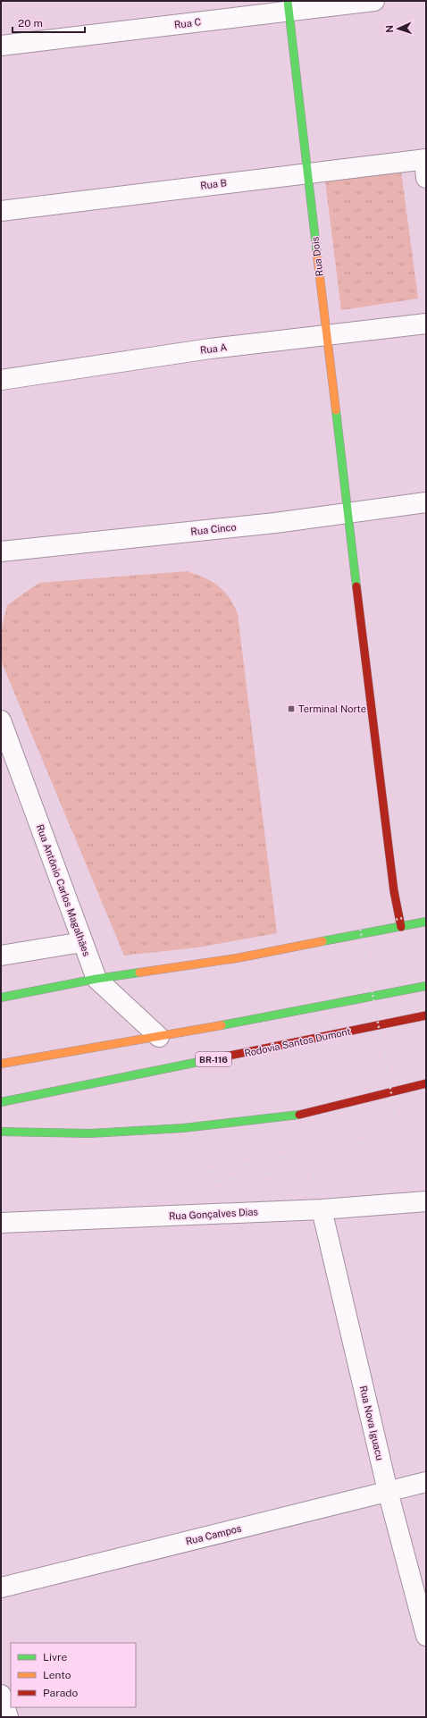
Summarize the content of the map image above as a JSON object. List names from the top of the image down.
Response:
{
  "streets": {
    "main road": ["Rua Dois", "Rodovia Santos Dumont", "BR-116"],
    "street": [
      "Rua C",
      "Rua B",
      "Rua A",
      "Rua Cinco",
      "Rua Antônio Carlos Magalhães",
      "Rua Gonçalves Dias",
      "Rua Nova Iguacu",
      "Rua Campos"
    ]
  },
  "crossings": [
    ["Rua C", "Rua Dois"],
    ["Rua B", "Rua Dois"],
    ["Rua Dois", "Rua A"],
    ["Rua Dois", "Rua Cinco"],
    ["Rua Gonçalves Dias", "Rua Nova Iguacu"],
    ["Rua Nova Iguacu", "Rua Campos"]
  ],
  "places": {
    "transit": ["Terminal Norte"]
  },
  "legend": ["Livre", "Lento", "Parado"],
  "scale_bar": "20 m",
  "north": "left"
}
